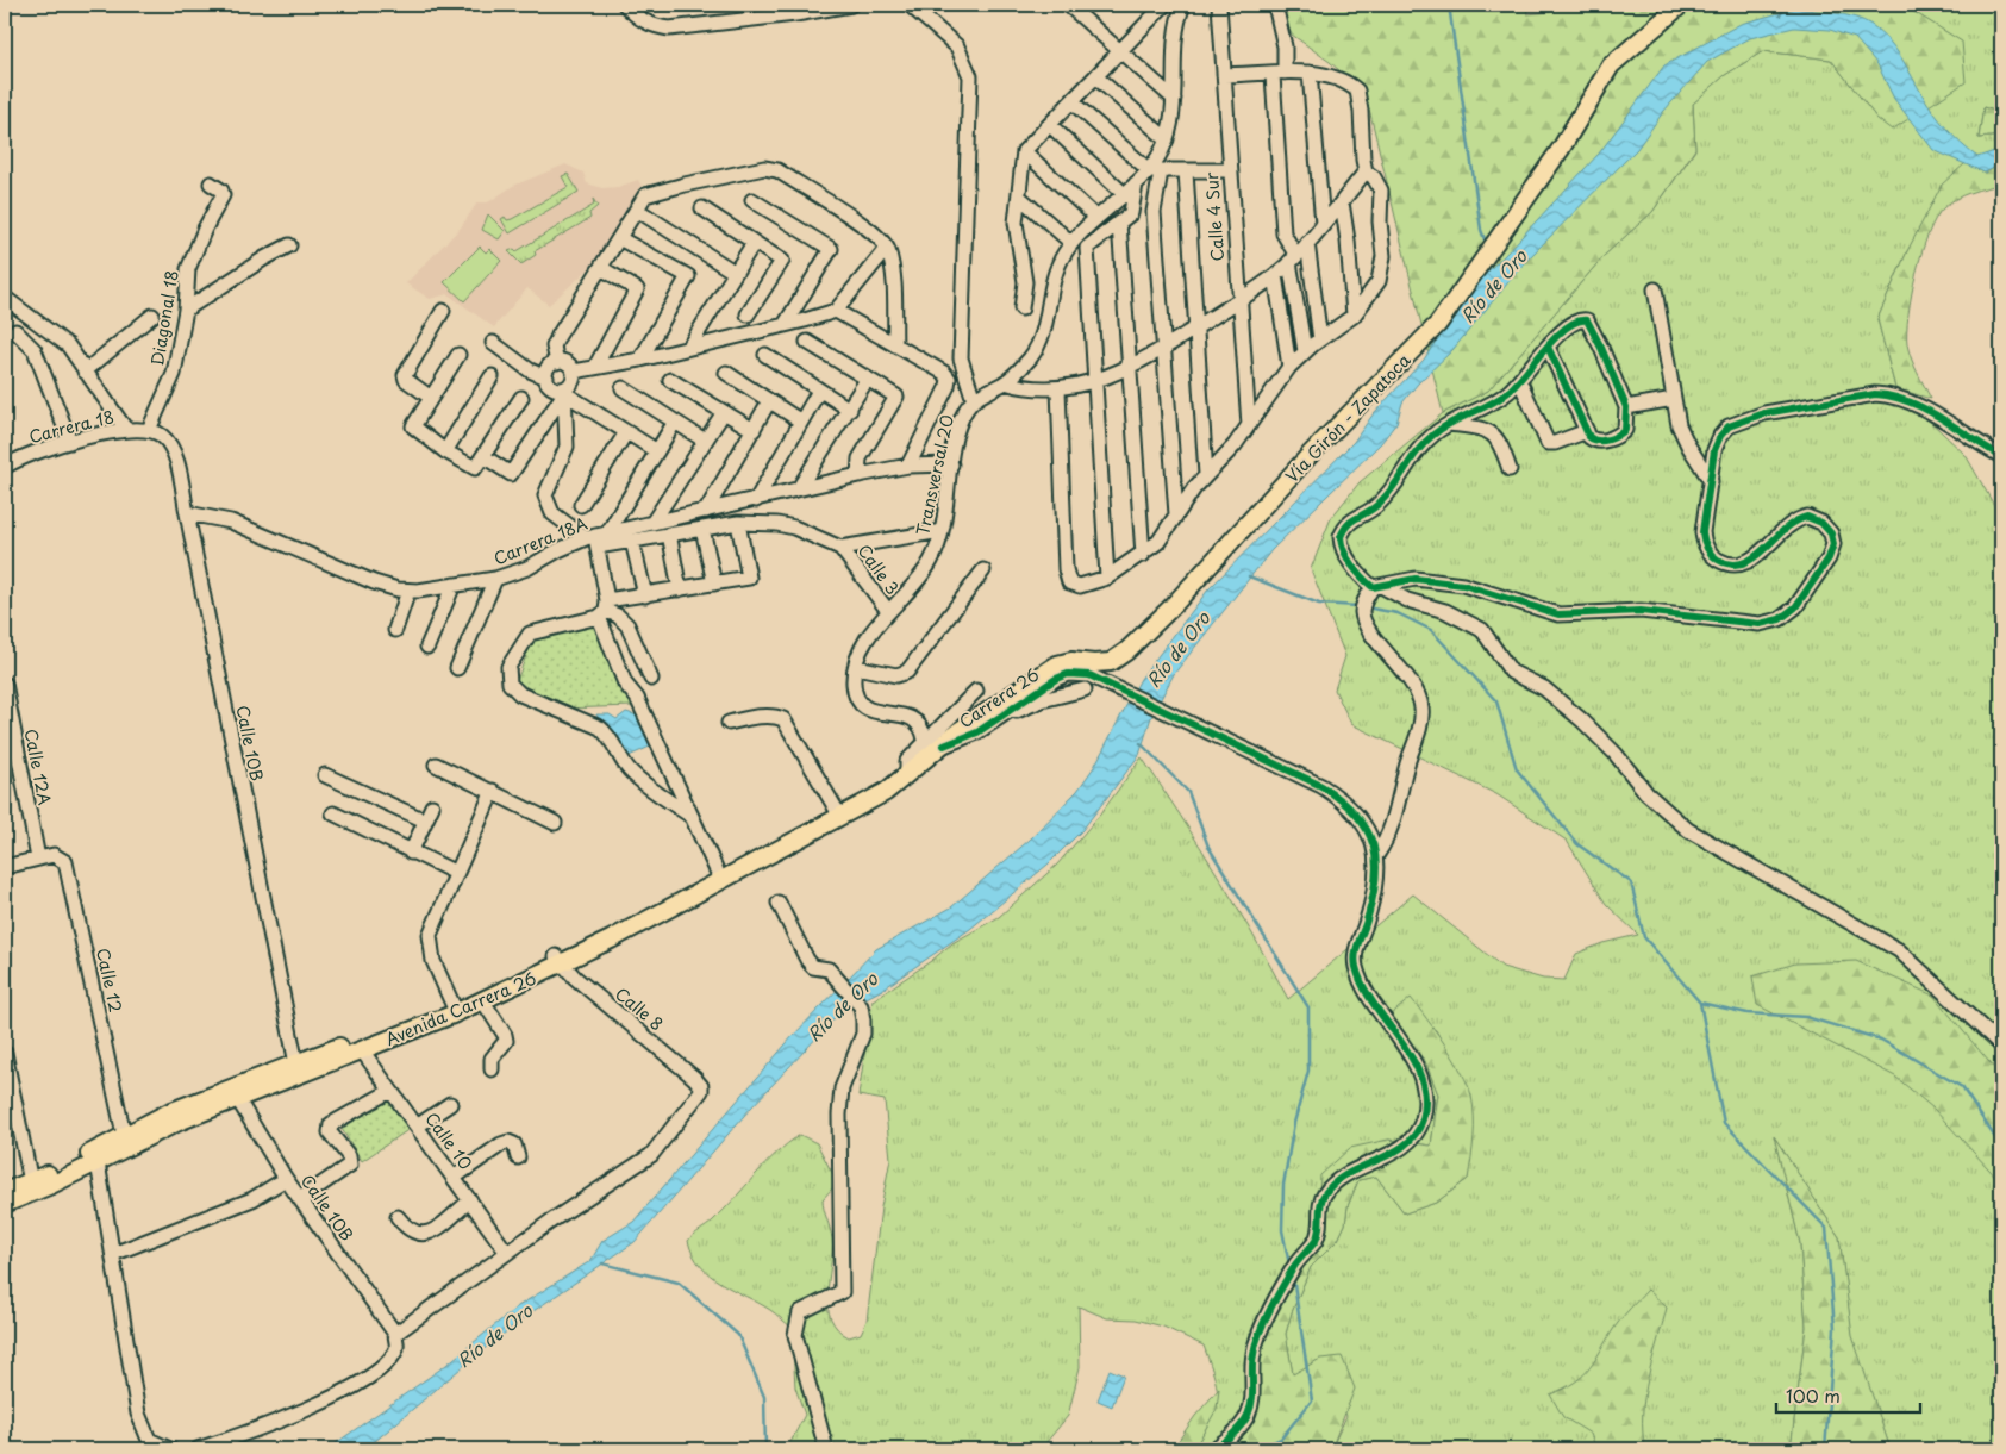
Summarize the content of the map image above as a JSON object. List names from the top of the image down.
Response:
{
  "streets": {
    "main road": ["Vía Girón - Zapatoca", "Avenida Carrera 26"],
    "street": [
      "Calle 4 Sur",
      "Diagonal 18",
      "Carrera 18",
      "Transversal 20",
      "Carrera 18A",
      "Calle 3",
      "Carrera 26",
      "Calle 10B",
      "Calle 12A",
      "Calle 12",
      "Calle 8",
      "Calle 10"
    ]
  },
  "crossings": [
    ["Diagonal 18", "Carrera 18"],
    ["Diagonal 18", "Calle 10B"],
    ["Vía Girón - Zapatoca", "Carrera 26"],
    ["Vía Girón - Zapatoca", "Avenida Carrera 26"],
    ["Carrera 18", "Calle 10B"],
    ["Transversal 20", "Carrera 18A"],
    ["Transversal 20", "Calle 3"],
    ["Carrera 18A", "Calle 10B"],
    ["Carrera 26", "Avenida Carrera 26"],
    ["Calle 10B", "Avenida Carrera 26"],
    ["Calle 12A", "Calle 12"],
    ["Calle 12", "Avenida Carrera 26"],
    ["Avenida Carrera 26", "Calle 8"],
    ["Avenida Carrera 26", "Calle 10"],
    ["Calle 8", "Calle 10"]
  ],
  "water": ["Río de Oro"],
  "scale_bar": "100 m"
}
